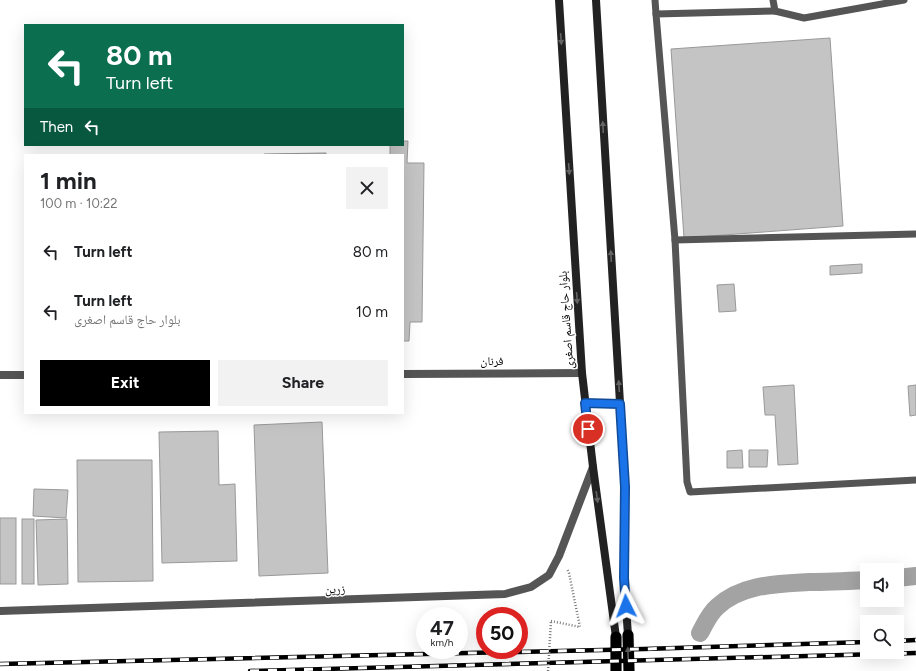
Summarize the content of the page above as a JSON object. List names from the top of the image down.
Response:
{
  "streets": {
    "main road": ["بلوار حاج قاسم اصغری"],
    "street": ["فرنان", "زرین"]
  },
  "crossings": [
    ["بلوار حاج قاسم اصغری", "فرنان"],
    ["بلوار حاج قاسم اصغری", "زرین"]
  ],
  "page": {
    "turn": ["80 m", "Turn left"],
    "then": "Then",
    "heading": ["1 min", "100 m · 10:22"],
    "list": [
      {
        "name": "Turn left",
        "value": "80 m"
      },
      {
        "name": "Turn left",
        "note": "بلوار حاج قاسم اصغری",
        "value": "10 m"
      }
    ],
    "buttons": ["Exit", "Share"],
    "speed": "47 km/h",
    "limit": "50"
  }
}
